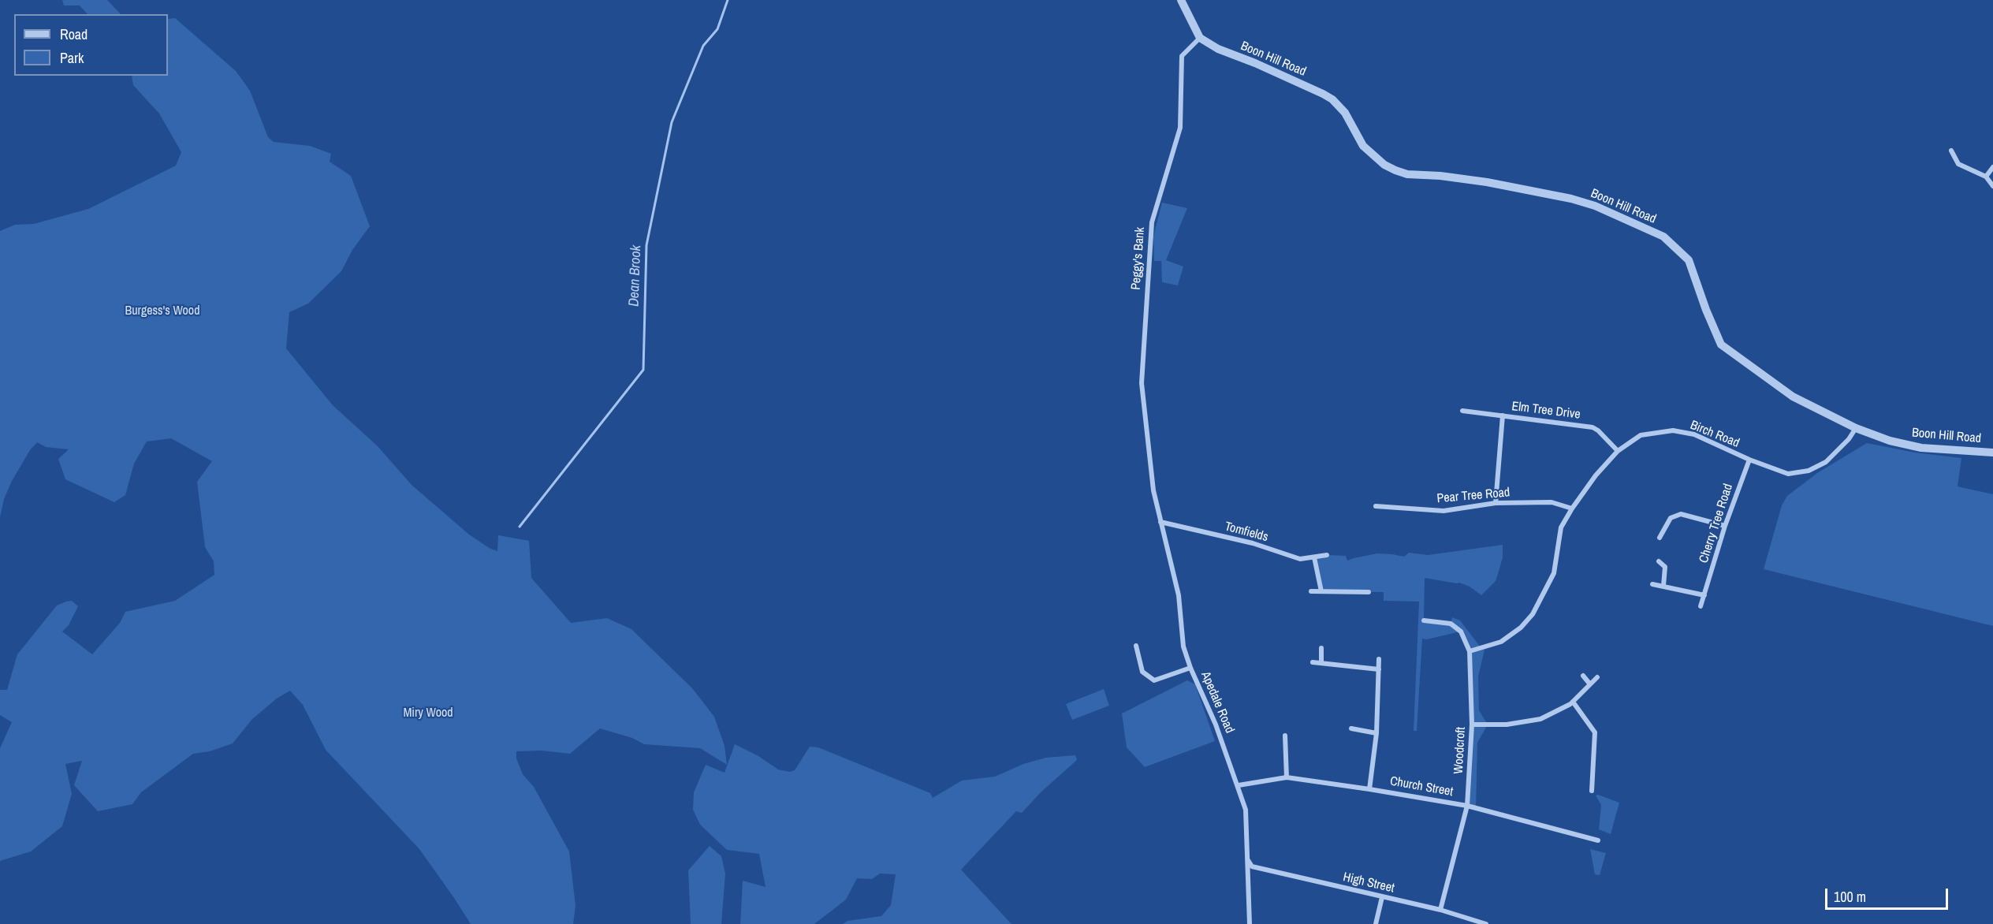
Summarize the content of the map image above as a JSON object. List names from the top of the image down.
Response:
{
  "streets": {
    "street": [
      "Boon Hill Road",
      "Peggy's Bank",
      "Elm Tree Drive",
      "Birch Road",
      "Pear Tree Road",
      "Cherry Tree Road",
      "Tomfields",
      "Apedale Road",
      "Woodcroft",
      "Church Street",
      "High Street"
    ]
  },
  "crossings": [
    ["Boon Hill Road", "Peggy's Bank"],
    ["Boon Hill Road", "Birch Road"],
    ["Peggy's Bank", "Apedale Road"],
    ["Elm Tree Drive", "Birch Road"],
    ["Birch Road", "Pear Tree Road"],
    ["Birch Road", "Cherry Tree Road"],
    ["Birch Road", "Woodcroft"],
    ["Tomfields", "Apedale Road"],
    ["Apedale Road", "Church Street"],
    ["Apedale Road", "High Street"],
    ["Woodcroft", "Church Street"],
    ["Woodcroft", "High Street"]
  ],
  "water": ["Dean Brook"],
  "parks": ["Burgess's Wood", "Miry Wood"],
  "legend": ["Road", "Park"],
  "scale_bar": "100 m"
}
